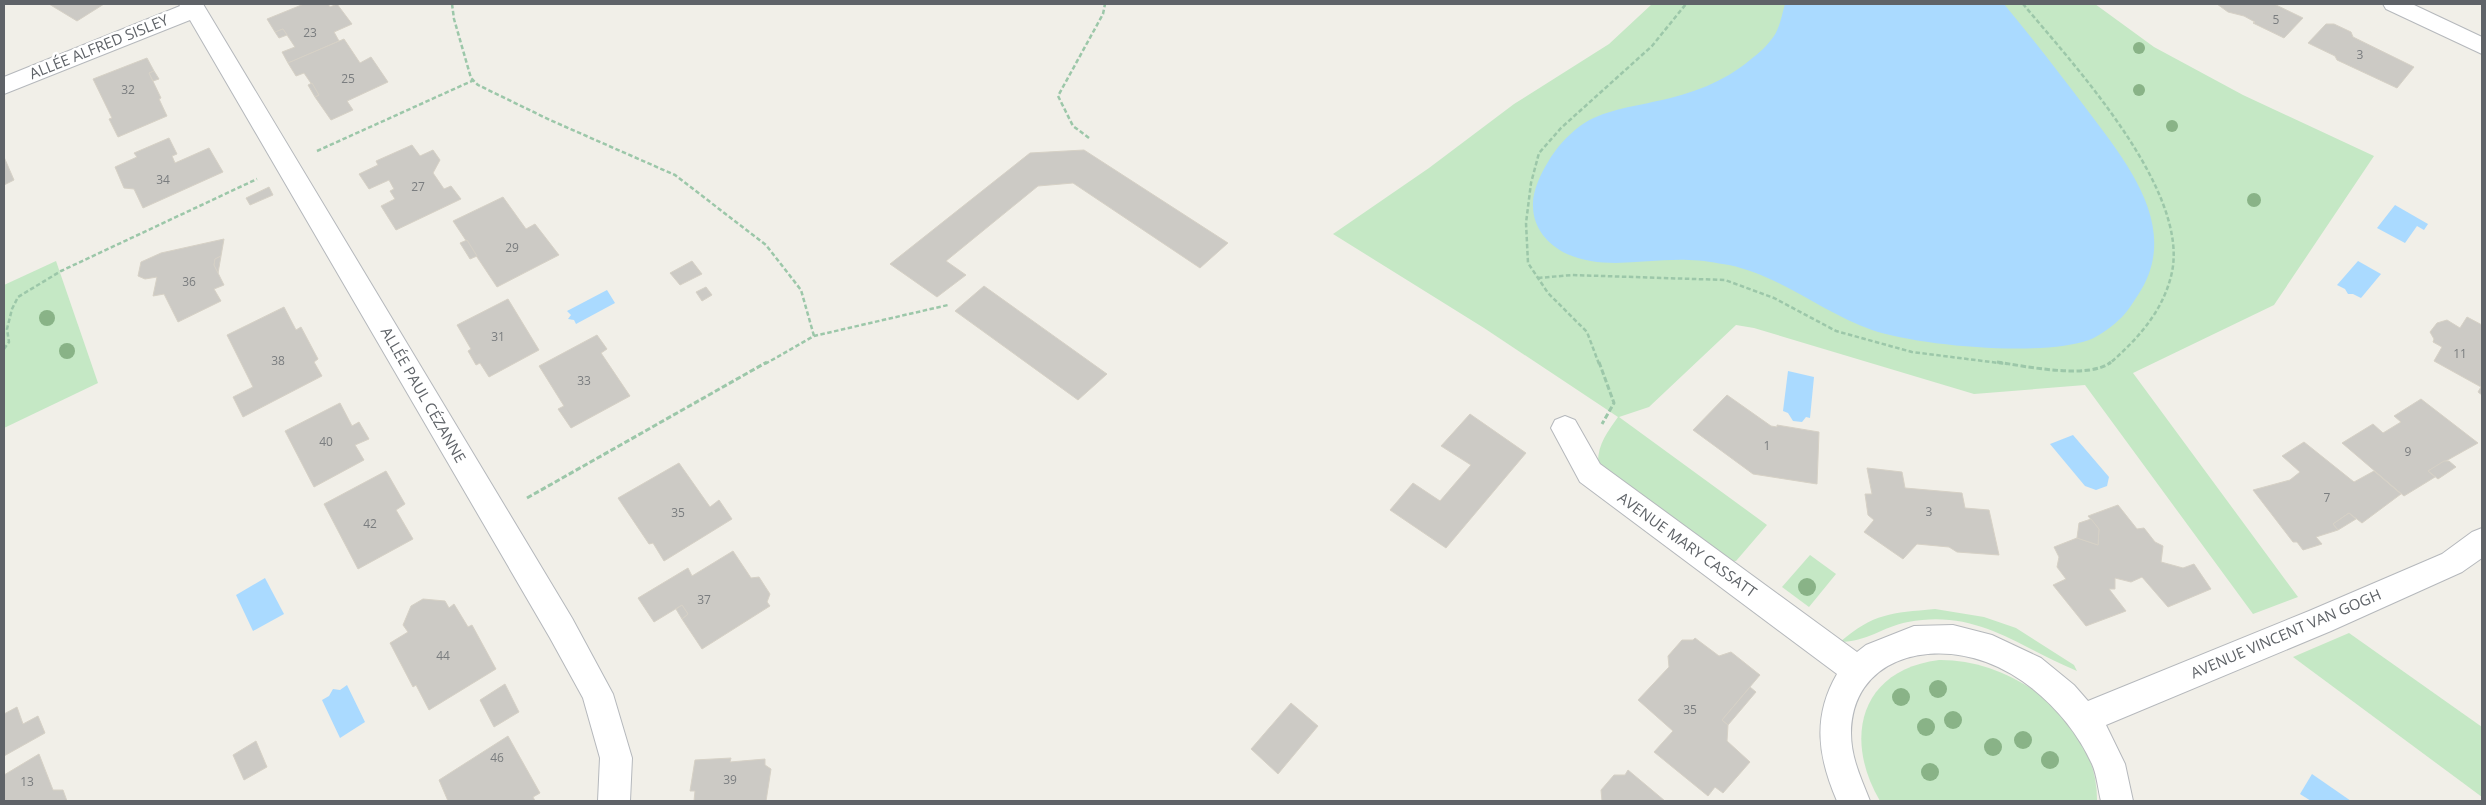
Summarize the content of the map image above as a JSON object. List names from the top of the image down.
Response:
{
  "streets": {
    "street": [
      "ALLÉE ALFRED SISLEY",
      "ALLÉE PAUL CÉZANNE",
      "AVENUE MARY CASSATT",
      "AVENUE VINCENT VAN GOGH"
    ]
  },
  "crossings": [
    ["ALLÉE ALFRED SISLEY", "ALLÉE PAUL CÉZANNE"]
  ],
  "house_numbers": [
    "5",
    "23",
    "3",
    "25",
    "32",
    "34",
    "27",
    "29",
    "36",
    "31",
    "11",
    "38",
    "33",
    "40",
    "1",
    "9",
    "7",
    "3",
    "35",
    "42",
    "37",
    "44",
    "35",
    "46",
    "39",
    "13"
  ]
}
